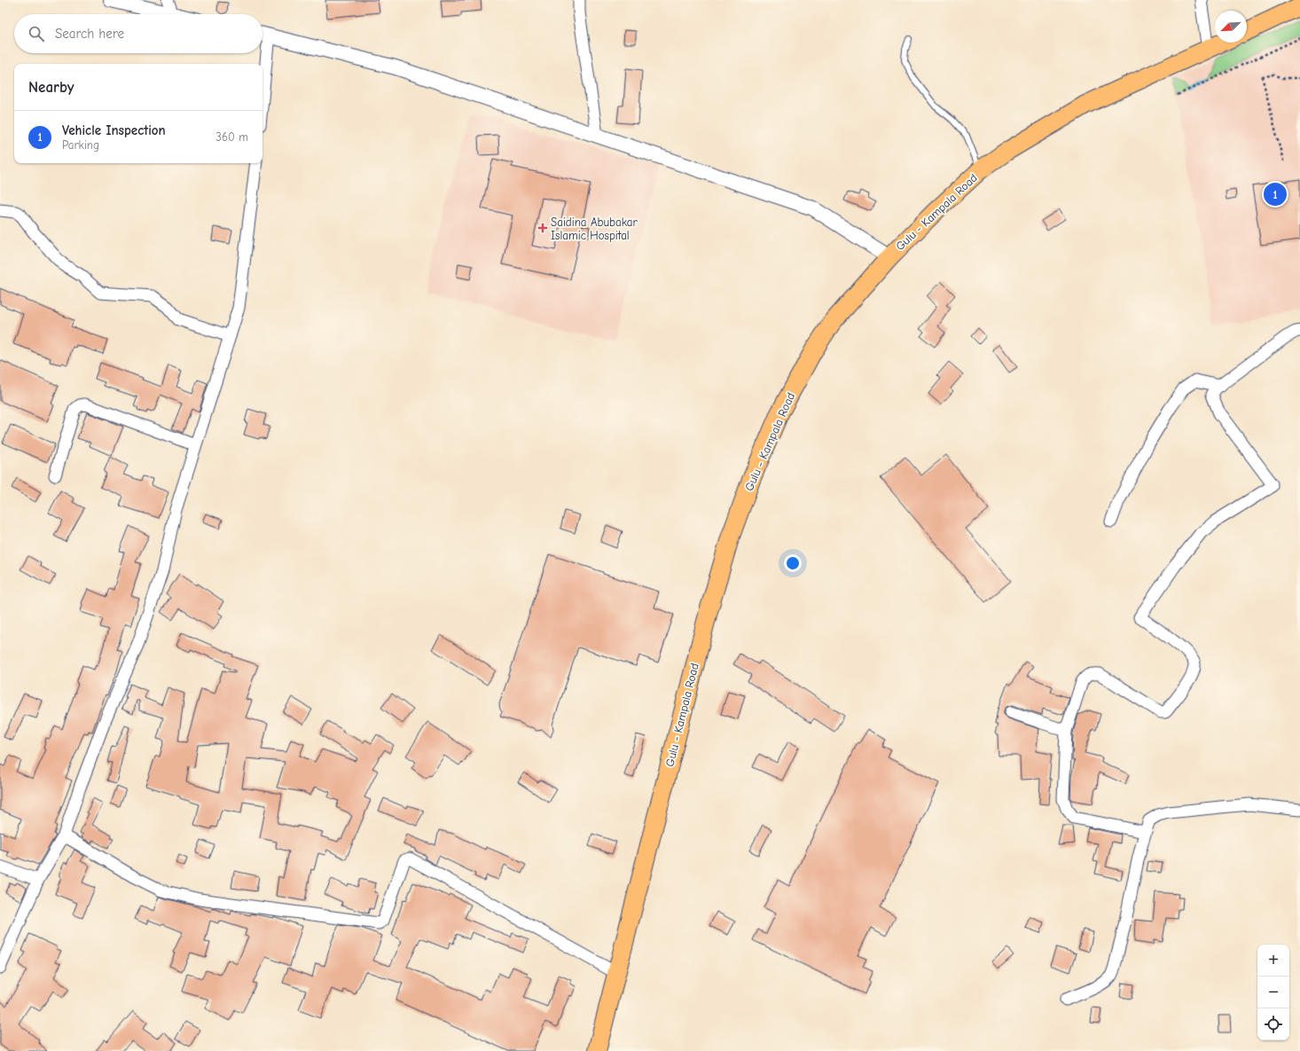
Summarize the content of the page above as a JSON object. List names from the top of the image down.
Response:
{
  "streets": {
    "main road": ["Gulu - Kampala Road"]
  },
  "places": {
    "health": ["Saidina Abubakar Islamic Hospital"]
  },
  "north": "bottom left",
  "page": {
    "search": "Search here",
    "heading": "Nearby",
    "list": [
      {
        "mark": "1",
        "name": "Vehicle Inspection",
        "note": "Parking",
        "value": "360 m"
      }
    ],
    "pins": "1",
    "map_buttons": ["+", "−"]
  }
}
